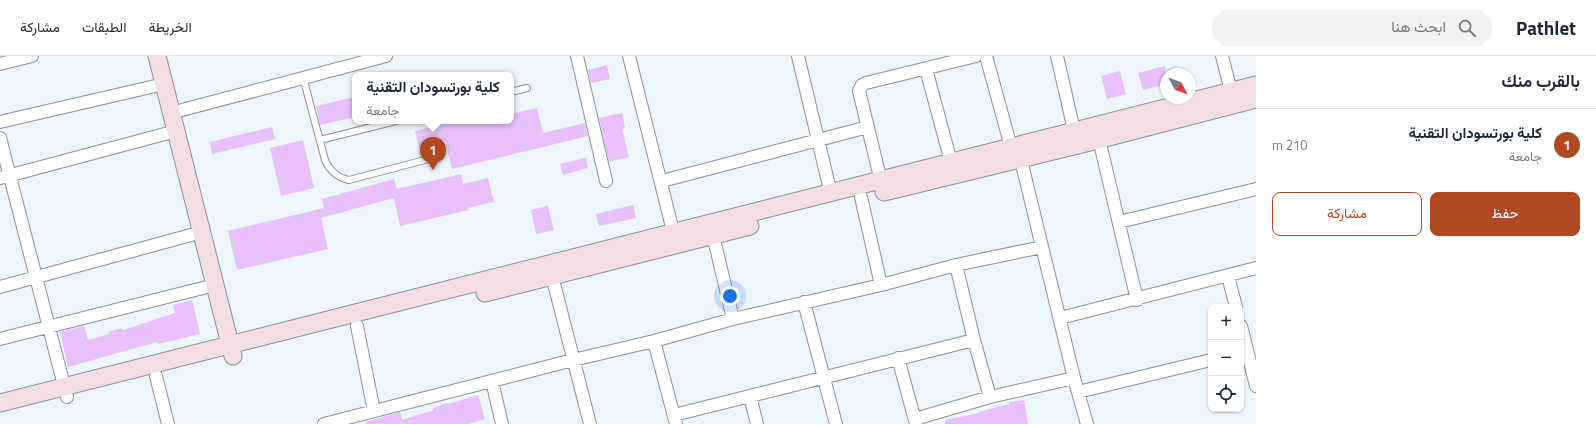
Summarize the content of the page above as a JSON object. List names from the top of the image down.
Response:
{
  "north": "bottom right",
  "page": {
    "header": "Pathlet",
    "search": "ابحث هنا",
    "nav": ["الخريطة", "الطبقات", "مشاركة"],
    "heading": "بالقرب منك",
    "popup": ["كلية بورتسودان التقنية", "جامعة"],
    "list": [
      {
        "mark": "1",
        "name": "كلية بورتسودان التقنية",
        "note": "جامعة",
        "value": "210 m"
      }
    ],
    "pins": "1",
    "buttons": ["حفظ", "مشاركة"],
    "map_buttons": ["+", "−"]
  }
}
